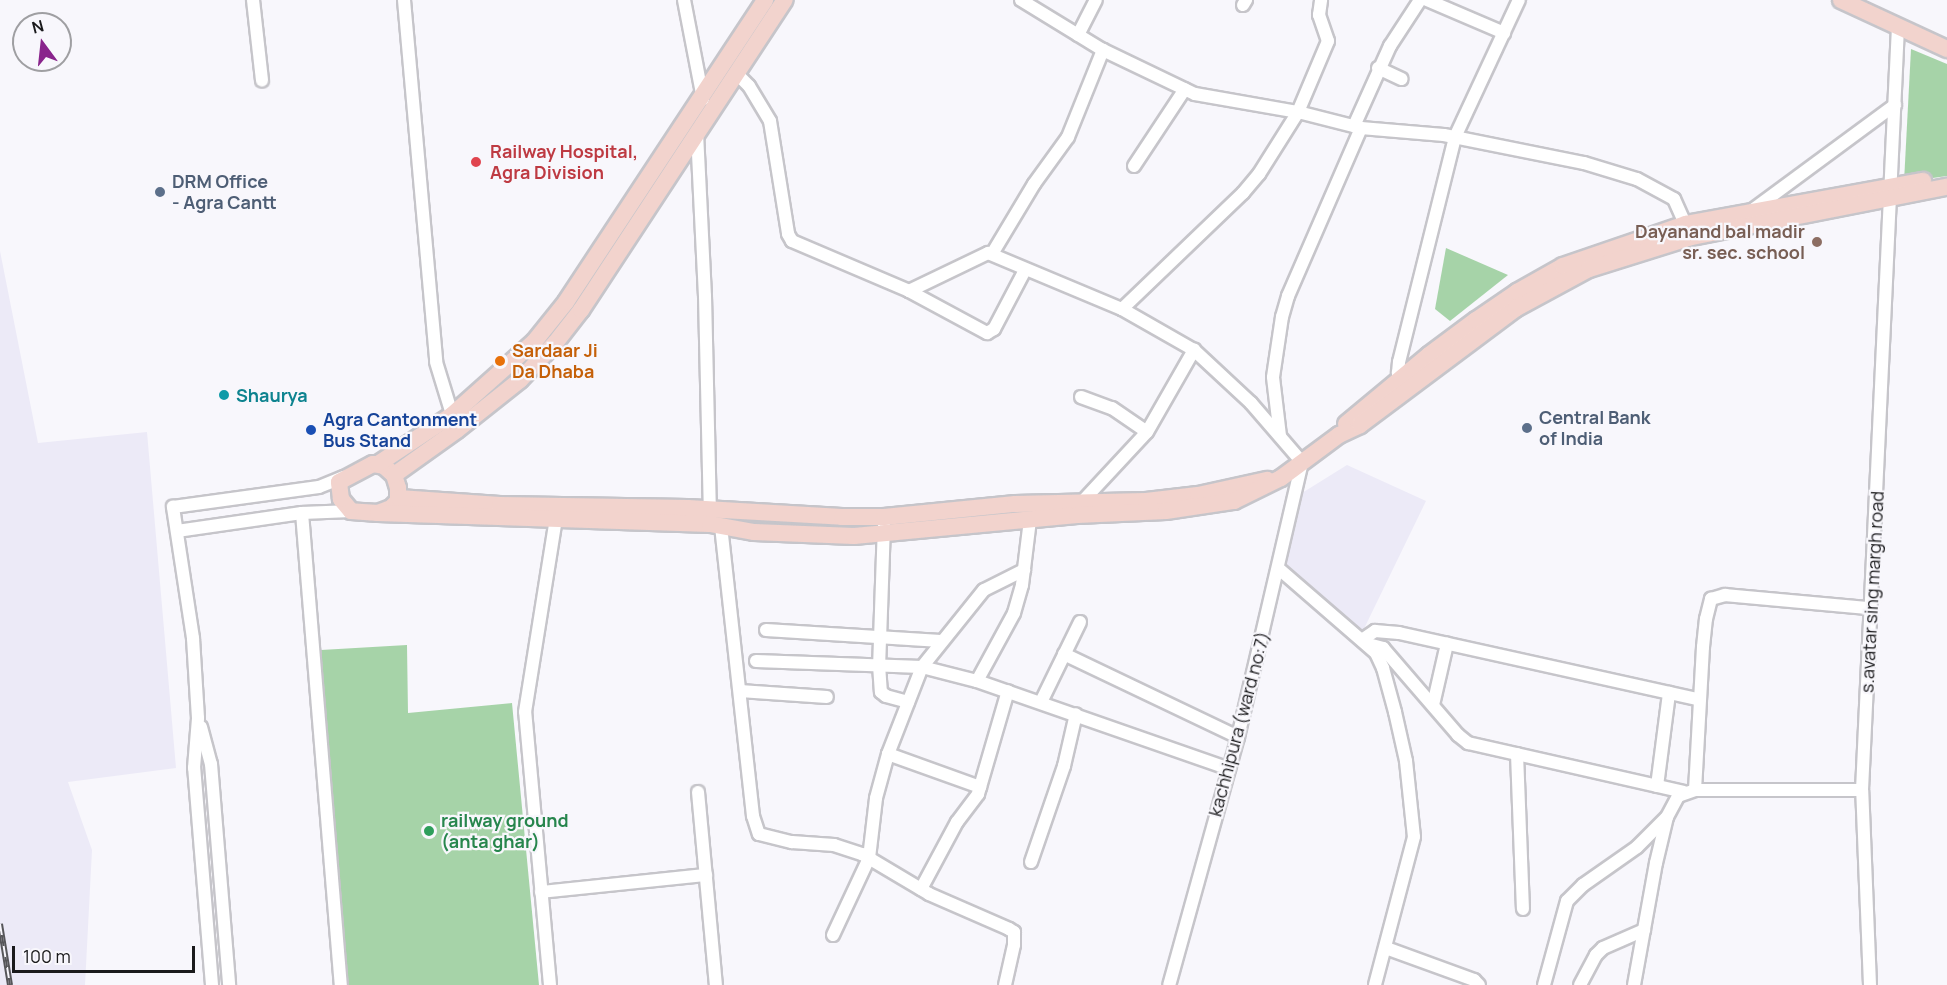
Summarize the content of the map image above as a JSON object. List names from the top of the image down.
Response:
{
  "streets": {
    "street": ["s.avatar sing margh road", "kachhipura (ward no:7)"]
  },
  "places": [
    "Railway Hospital, Agra Division",
    "DRM Office - Agra Cantt",
    "Dayanand bal madir sr. sec. school",
    "Sardaar Ji Da Dhaba",
    "Shaurya",
    "Central Bank of India",
    "Agra Cantonment Bus Stand",
    "railway ground (anta ghar)"
  ],
  "scale_bar": "100 m",
  "north": "top"
}
